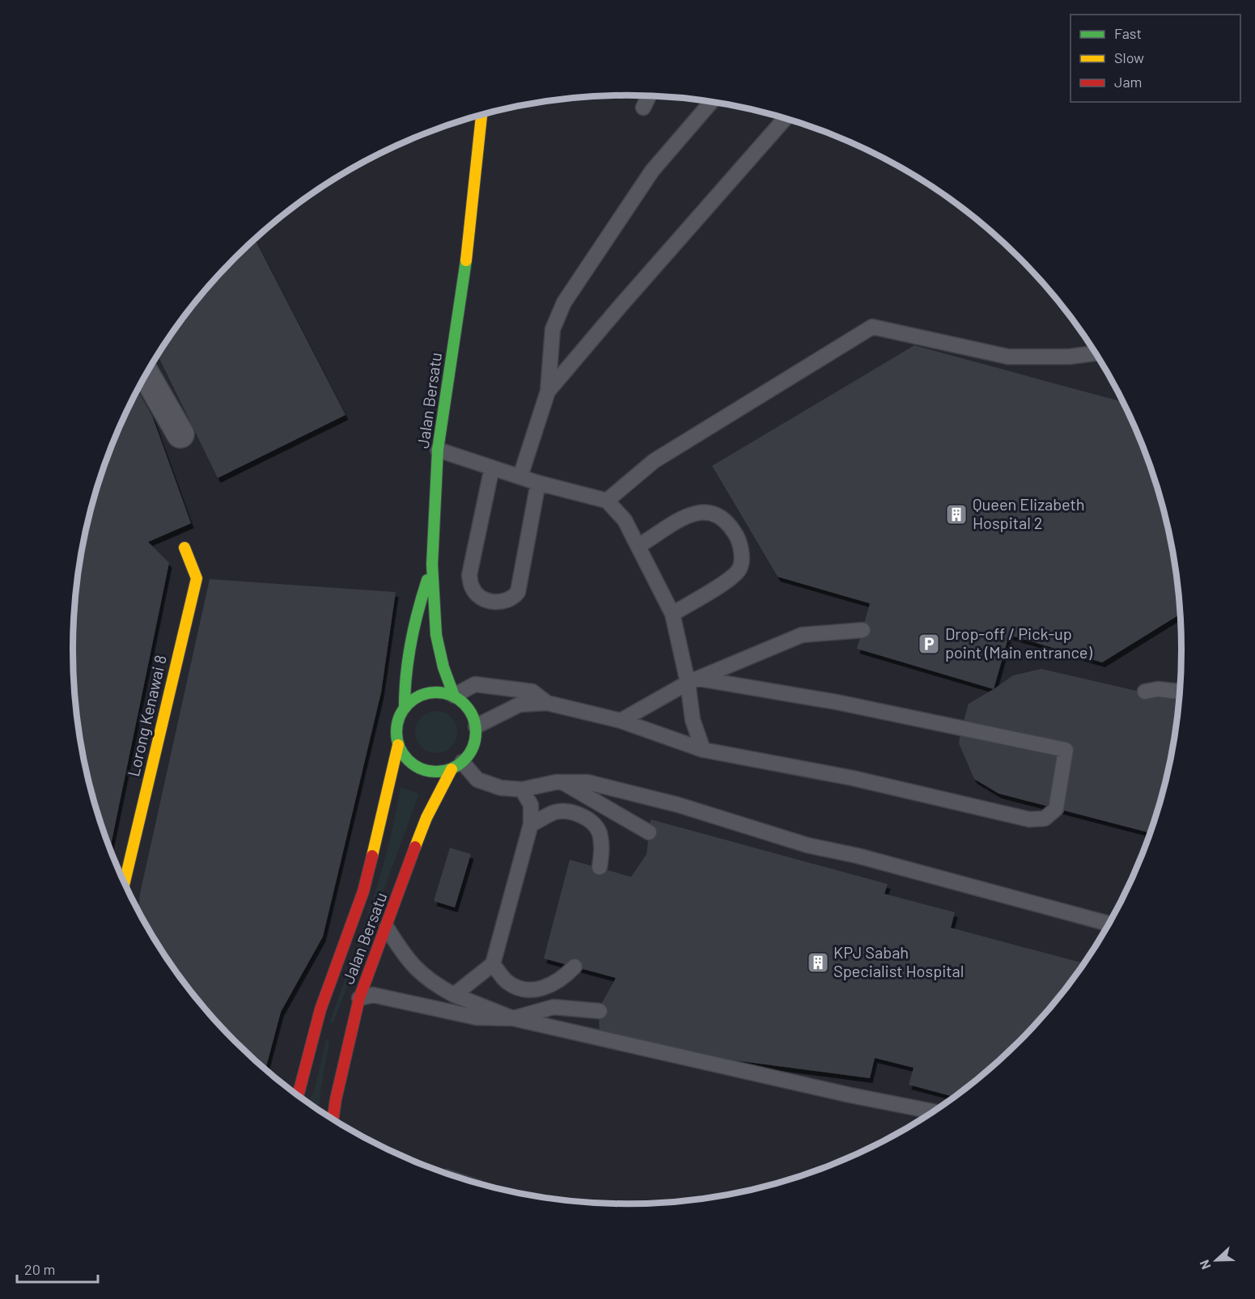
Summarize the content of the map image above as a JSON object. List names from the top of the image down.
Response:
{
  "streets": {
    "street": ["Jalan Bersatu", "Lorong Kenawai 8"]
  },
  "places": {
    "building": ["Queen Elizabeth Hospital 2", "KPJ Sabah Specialist Hospital"],
    "parking": ["Drop-off / Pick-up point (Main entrance)"]
  },
  "legend": ["Fast", "Slow", "Jam"],
  "scale_bar": "20 m",
  "north": "left"
}
